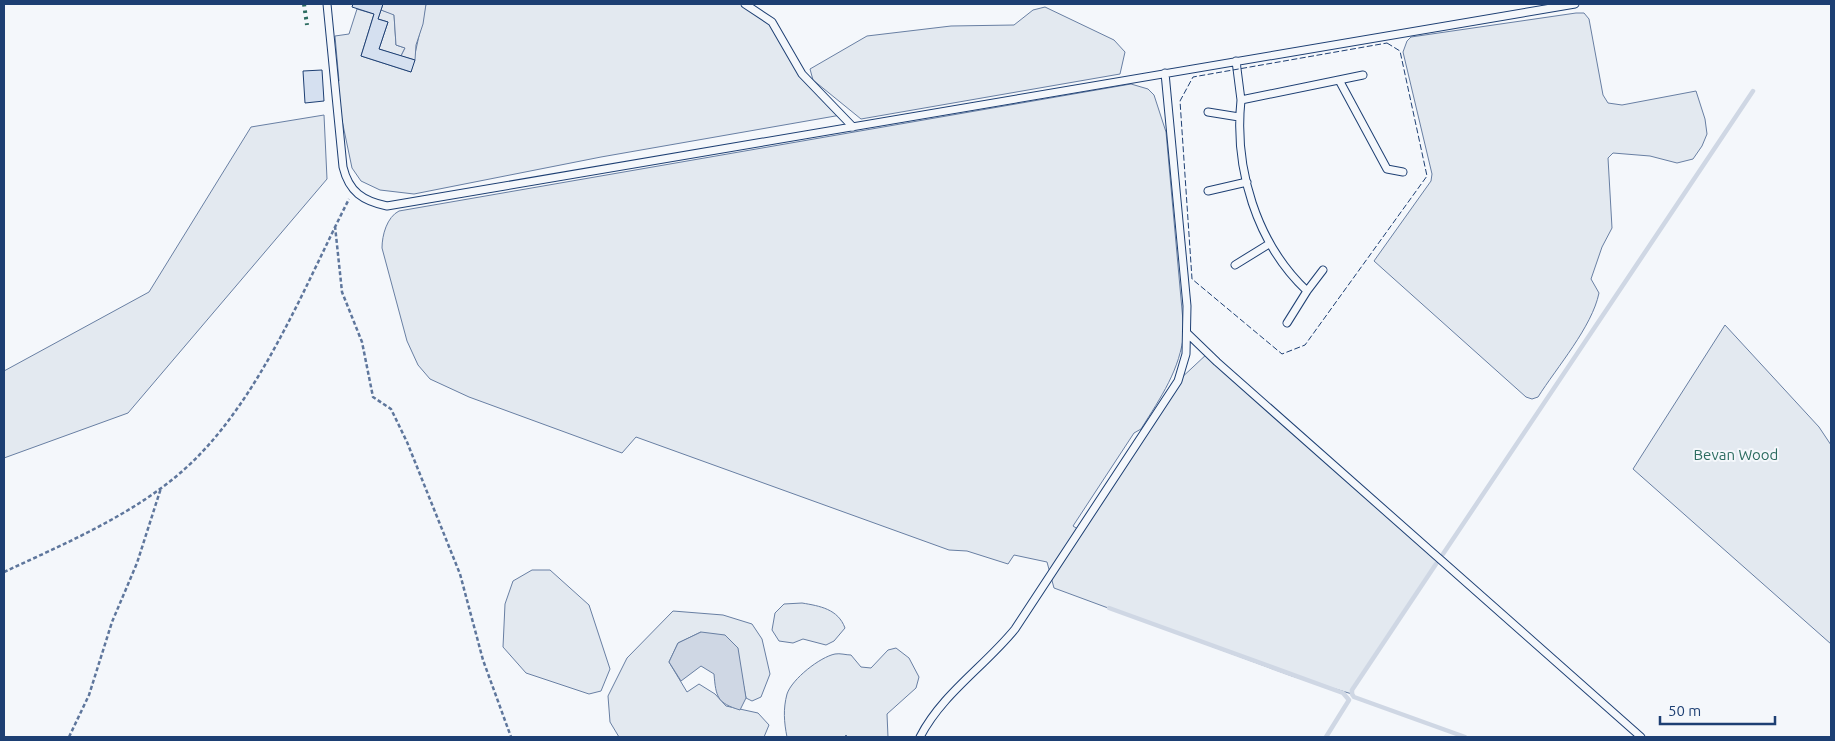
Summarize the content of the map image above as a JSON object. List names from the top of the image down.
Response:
{
  "parks": ["Bevan Wood"],
  "scale_bar": "50 m"
}
